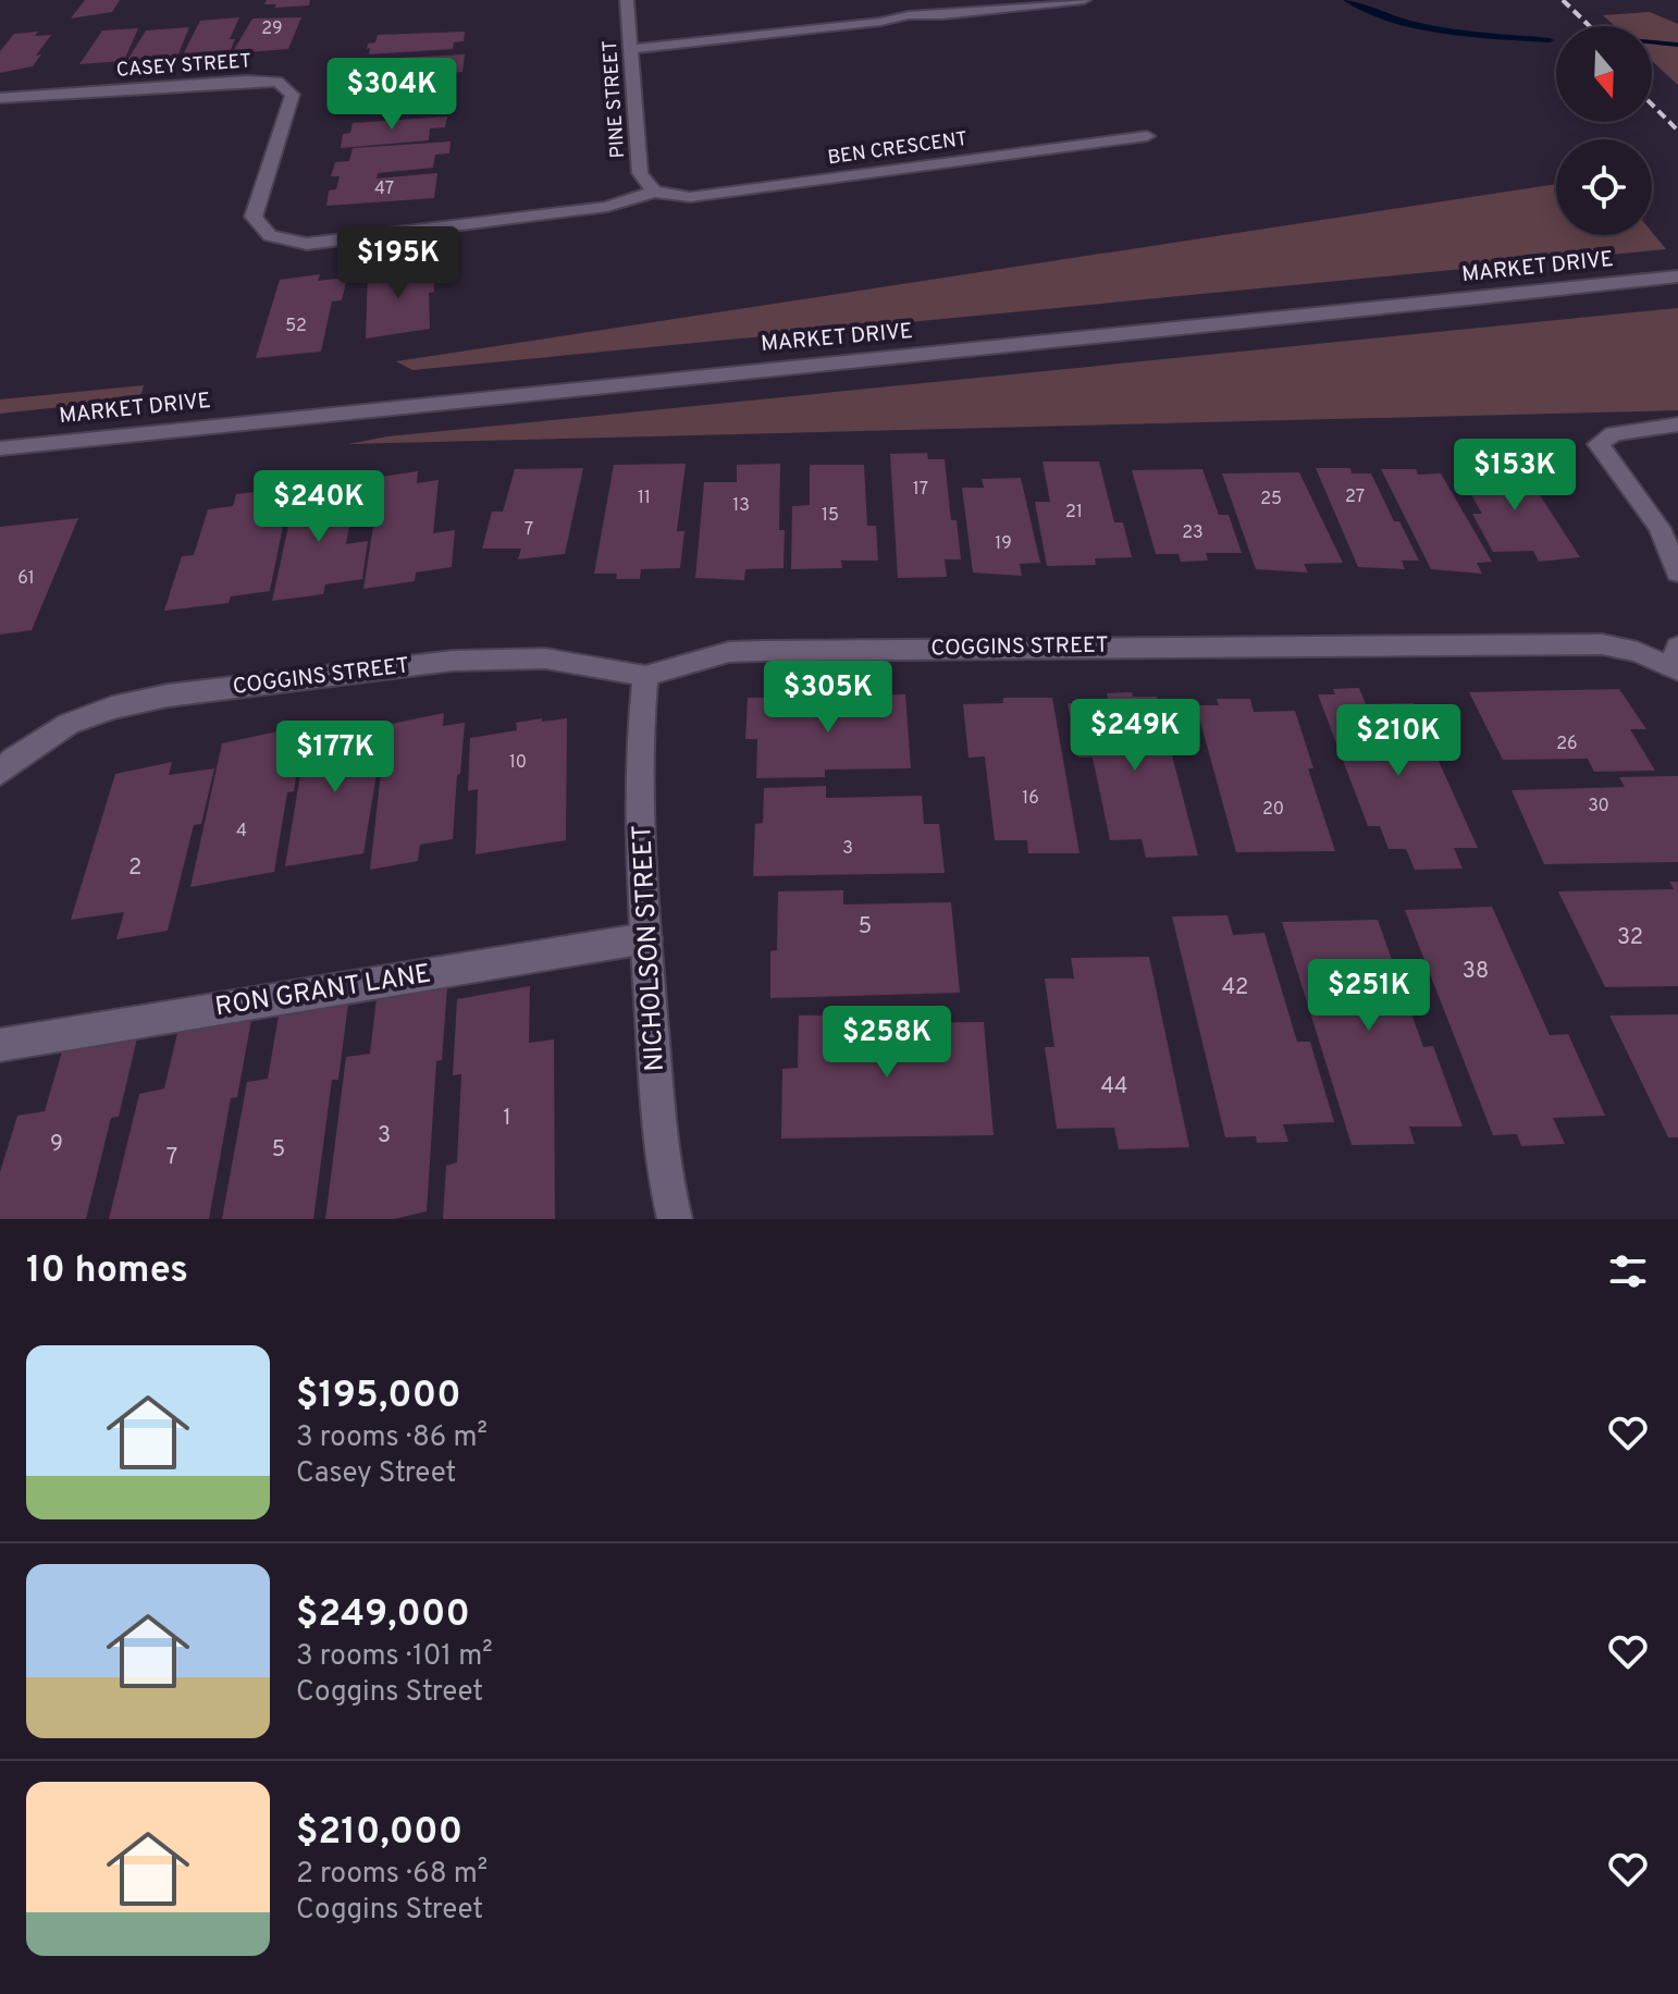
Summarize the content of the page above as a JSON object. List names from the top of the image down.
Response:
{
  "streets": {
    "street": [
      "CASEY STREET",
      "PINE STREET",
      "BEN CRESCENT",
      "MARKET DRIVE",
      "COGGINS STREET",
      "NICHOLSON STREET",
      "RON GRANT LANE"
    ]
  },
  "crossings": [
    ["CASEY STREET", "PINE STREET"],
    ["CASEY STREET", "BEN CRESCENT"],
    ["PINE STREET", "BEN CRESCENT"],
    ["COGGINS STREET", "NICHOLSON STREET"],
    ["NICHOLSON STREET", "RON GRANT LANE"]
  ],
  "house_numbers": [
    "29",
    "47",
    "52",
    "17",
    "27",
    "11",
    "25",
    "13",
    "21",
    "15",
    "7",
    "23",
    "19",
    "61",
    "26",
    "10",
    "16",
    "30",
    "20",
    "4",
    "3",
    "2",
    "5",
    "32",
    "38",
    "42",
    "44",
    "1",
    "3",
    "9",
    "5",
    "7"
  ],
  "north": "bottom",
  "page": {
    "price": [
      "$304K",
      "$195K",
      "$153K",
      "$240K",
      "$305K",
      "$249K",
      "$210K",
      "$177K",
      "$251K",
      "$258K"
    ],
    "heading": "10 homes",
    "list": [
      {
        "name": "$195,000",
        "note": "3 rooms · 86 m² · Casey Street"
      },
      {
        "name": "$249,000",
        "note": "3 rooms · 101 m² · Coggins Street"
      },
      {
        "name": "$210,000",
        "note": "2 rooms · 68 m² · Coggins Street"
      }
    ]
  }
}
